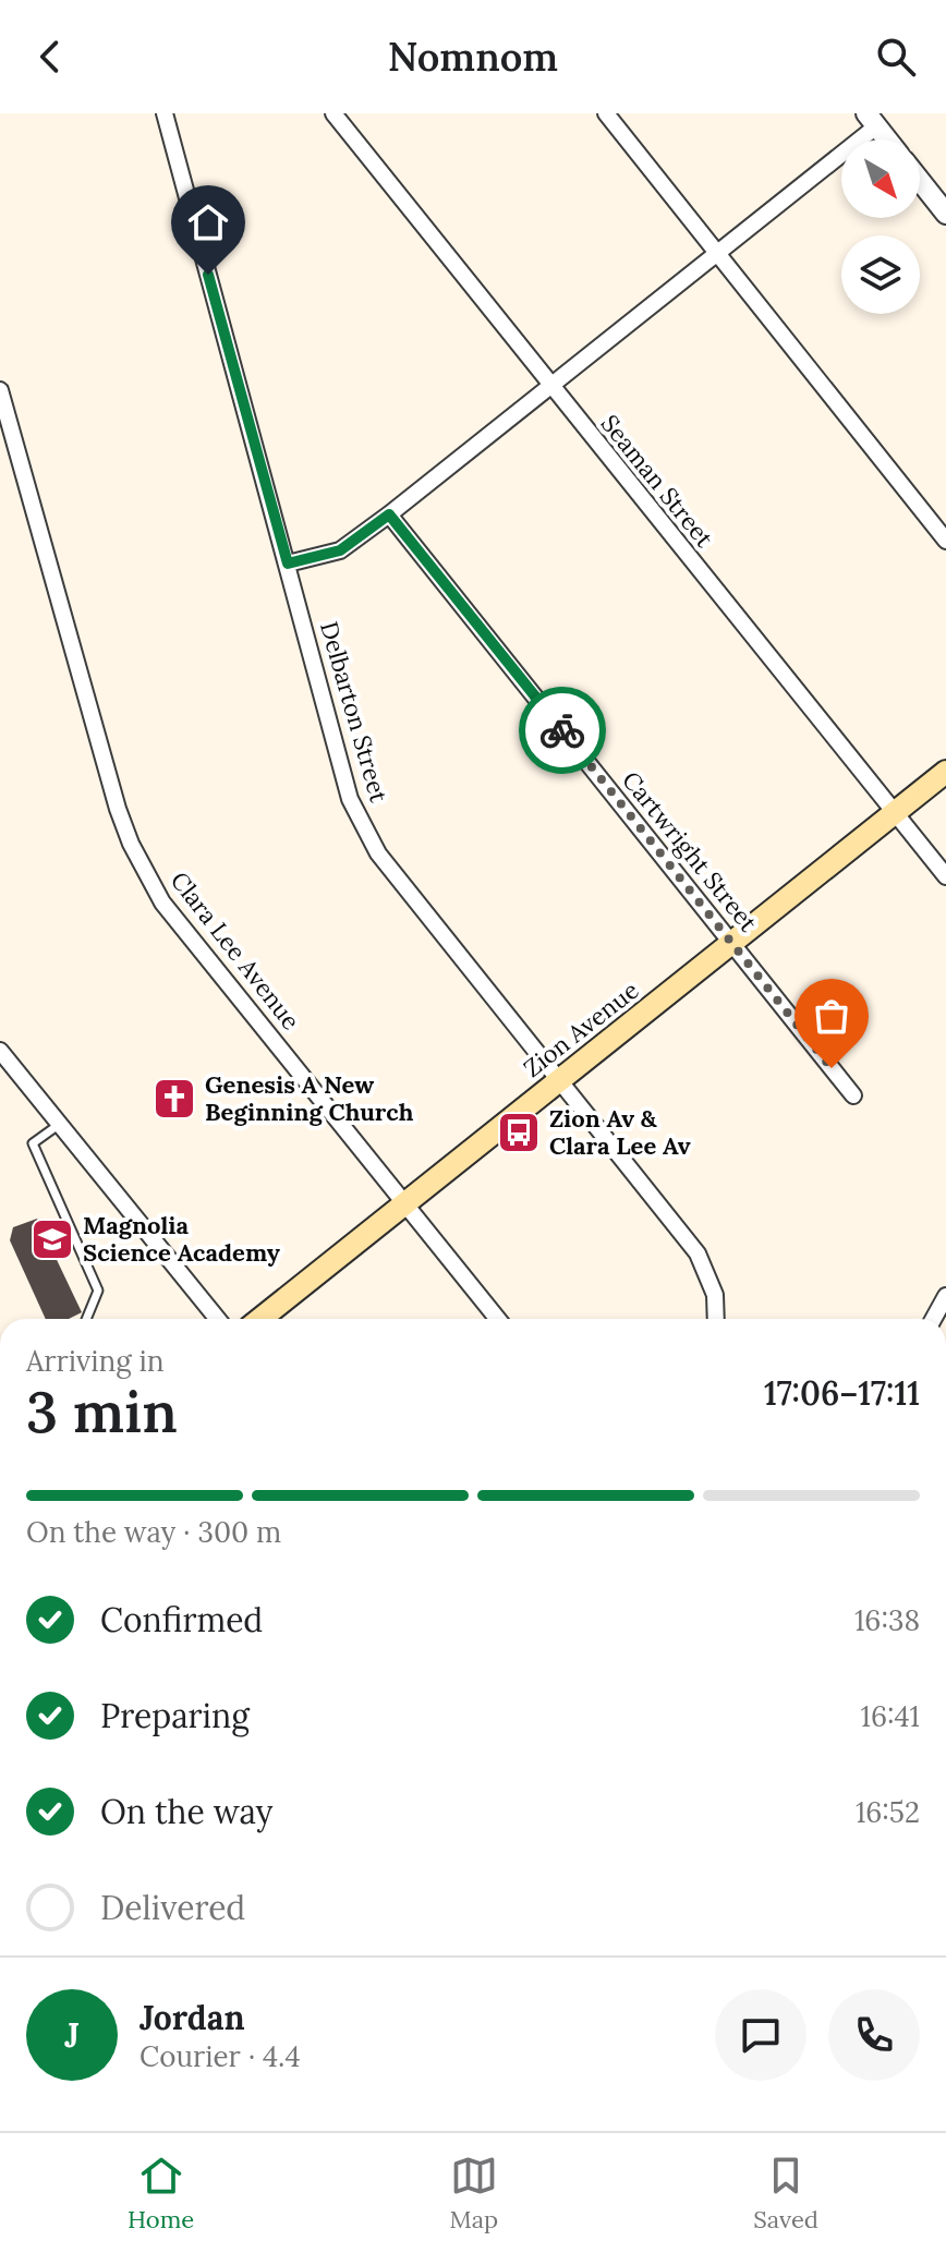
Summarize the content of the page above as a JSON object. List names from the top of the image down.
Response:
{
  "streets": {
    "main road": ["Zion Avenue"],
    "street": [
      "Seaman Street",
      "Delbarton Street",
      "Cartwright Street",
      "Clara Lee Avenue"
    ]
  },
  "crossings": [
    ["Seaman Street", "Zion Avenue"],
    ["Delbarton Street", "Zion Avenue"],
    ["Cartwright Street", "Zion Avenue"],
    ["Clara Lee Avenue", "Zion Avenue"]
  ],
  "places": {
    "church": ["Genesis A New Beginning Church"],
    "bus stop": ["Zion Av & Clara Lee Av"],
    "school or university": ["Magnolia Science Academy"]
  },
  "north": "bottom right",
  "page": {
    "header": "Nomnom",
    "heading": ["3 min", "Arriving in", "17:06–17:11"],
    "panel": ["Jordan", "Courier · 4.4"],
    "bar": "On the way · 300 m",
    "list": [
      ["Confirmed", "16:38"],
      ["Preparing", "16:41"],
      ["On the way", "16:52"],
      "Delivered"
    ],
    "round": "J",
    "tabs": ["Home", "Map", "Saved"]
  }
}
